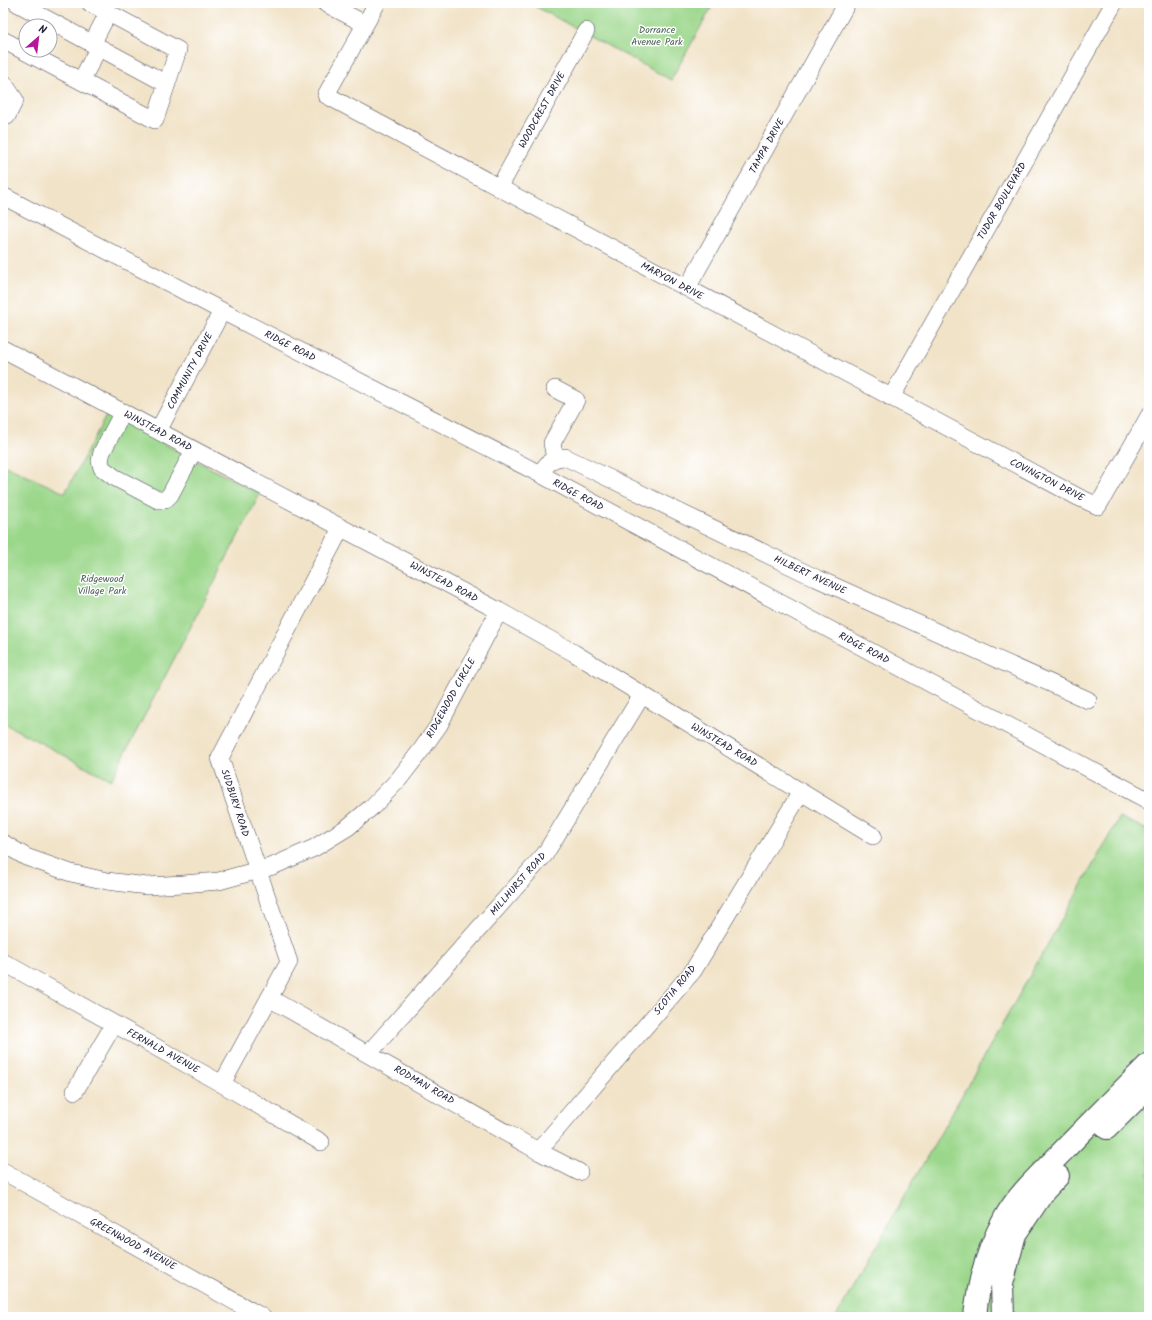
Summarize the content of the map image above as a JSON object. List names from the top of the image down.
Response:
{
  "streets": {
    "street": [
      "WOODCREST DRIVE",
      "TAMPA DRIVE",
      "TUDOR BOULEVARD",
      "MARYON DRIVE",
      "RIDGE ROAD",
      "COMMUNITY DRIVE",
      "WINSTEAD ROAD",
      "COVINGTON DRIVE",
      "HILBERT AVENUE",
      "RIDGEWOOD CIRCLE",
      "SUDBURY ROAD",
      "MILLHURST ROAD",
      "SCOTIA ROAD",
      "FERNALD AVENUE",
      "RODMAN ROAD",
      "GREENWOOD AVENUE"
    ]
  },
  "crossings": [
    ["WOODCREST DRIVE", "MARYON DRIVE"],
    ["TAMPA DRIVE", "MARYON DRIVE"],
    ["TUDOR BOULEVARD", "MARYON DRIVE"],
    ["MARYON DRIVE", "COVINGTON DRIVE"],
    ["RIDGE ROAD", "COMMUNITY DRIVE"],
    ["COMMUNITY DRIVE", "WINSTEAD ROAD"],
    ["WINSTEAD ROAD", "RIDGEWOOD CIRCLE"],
    ["WINSTEAD ROAD", "SUDBURY ROAD"],
    ["WINSTEAD ROAD", "MILLHURST ROAD"],
    ["WINSTEAD ROAD", "SCOTIA ROAD"],
    ["RIDGEWOOD CIRCLE", "SUDBURY ROAD"],
    ["SUDBURY ROAD", "FERNALD AVENUE"],
    ["SUDBURY ROAD", "RODMAN ROAD"],
    ["MILLHURST ROAD", "RODMAN ROAD"],
    ["SCOTIA ROAD", "RODMAN ROAD"]
  ],
  "parks": ["Dorrance Avenue Park", "Ridgewood Village Park"],
  "north": "top right"
}
